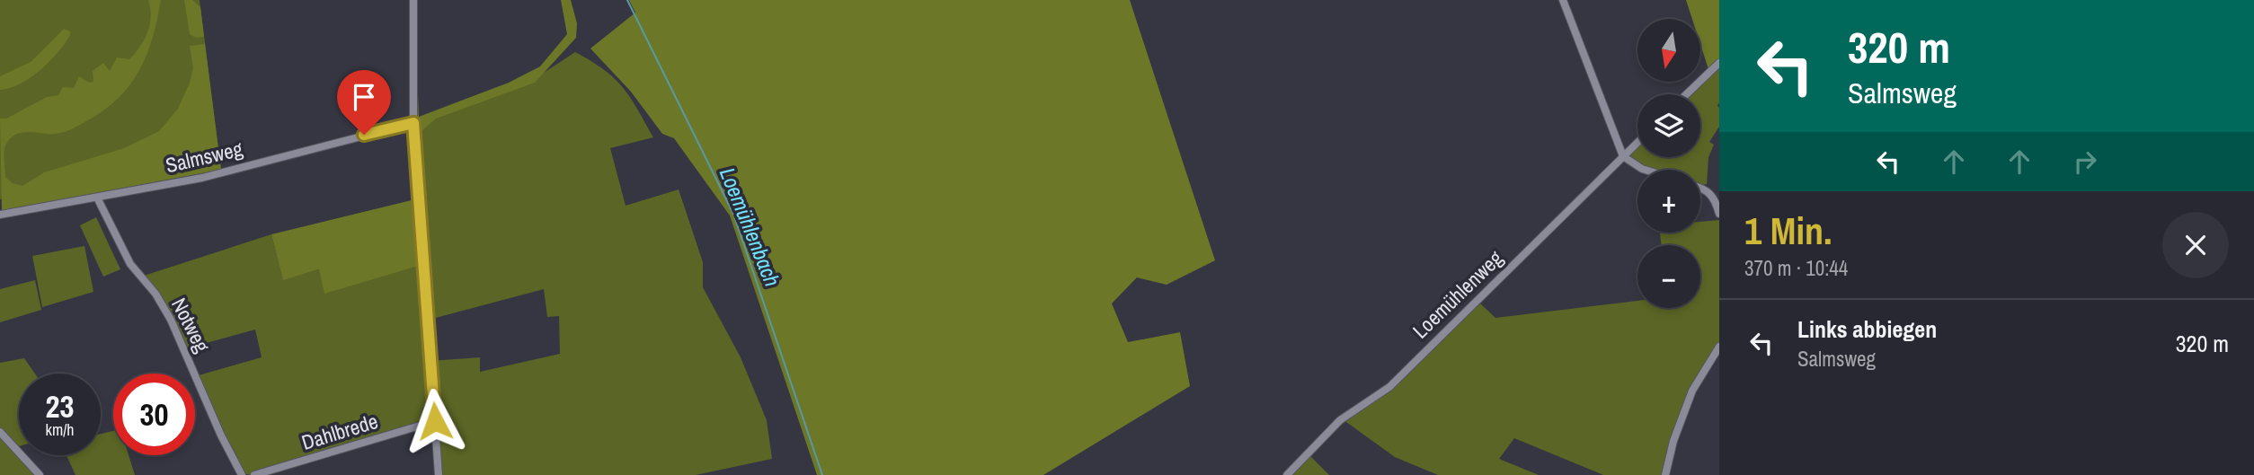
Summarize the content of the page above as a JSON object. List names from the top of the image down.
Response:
{
  "streets": {
    "street": [
      "Salmsweg",
      "Loemühlenweg",
      "Notweg",
      "Dahlbrede"
    ]
  },
  "crossings": [
    ["Salmsweg", "Notweg"]
  ],
  "water": ["Loemühlenbach"],
  "north": "bottom",
  "page": {
    "turn": ["320 m", "Salmsweg"],
    "map_buttons": ["+", "−"],
    "heading": ["1 Min.", "370 m · 10:44"],
    "list": [
      {
        "name": "Links abbiegen",
        "note": "Salmsweg",
        "value": "320 m"
      }
    ],
    "speed": "23 km/h",
    "limit": "30"
  }
}
